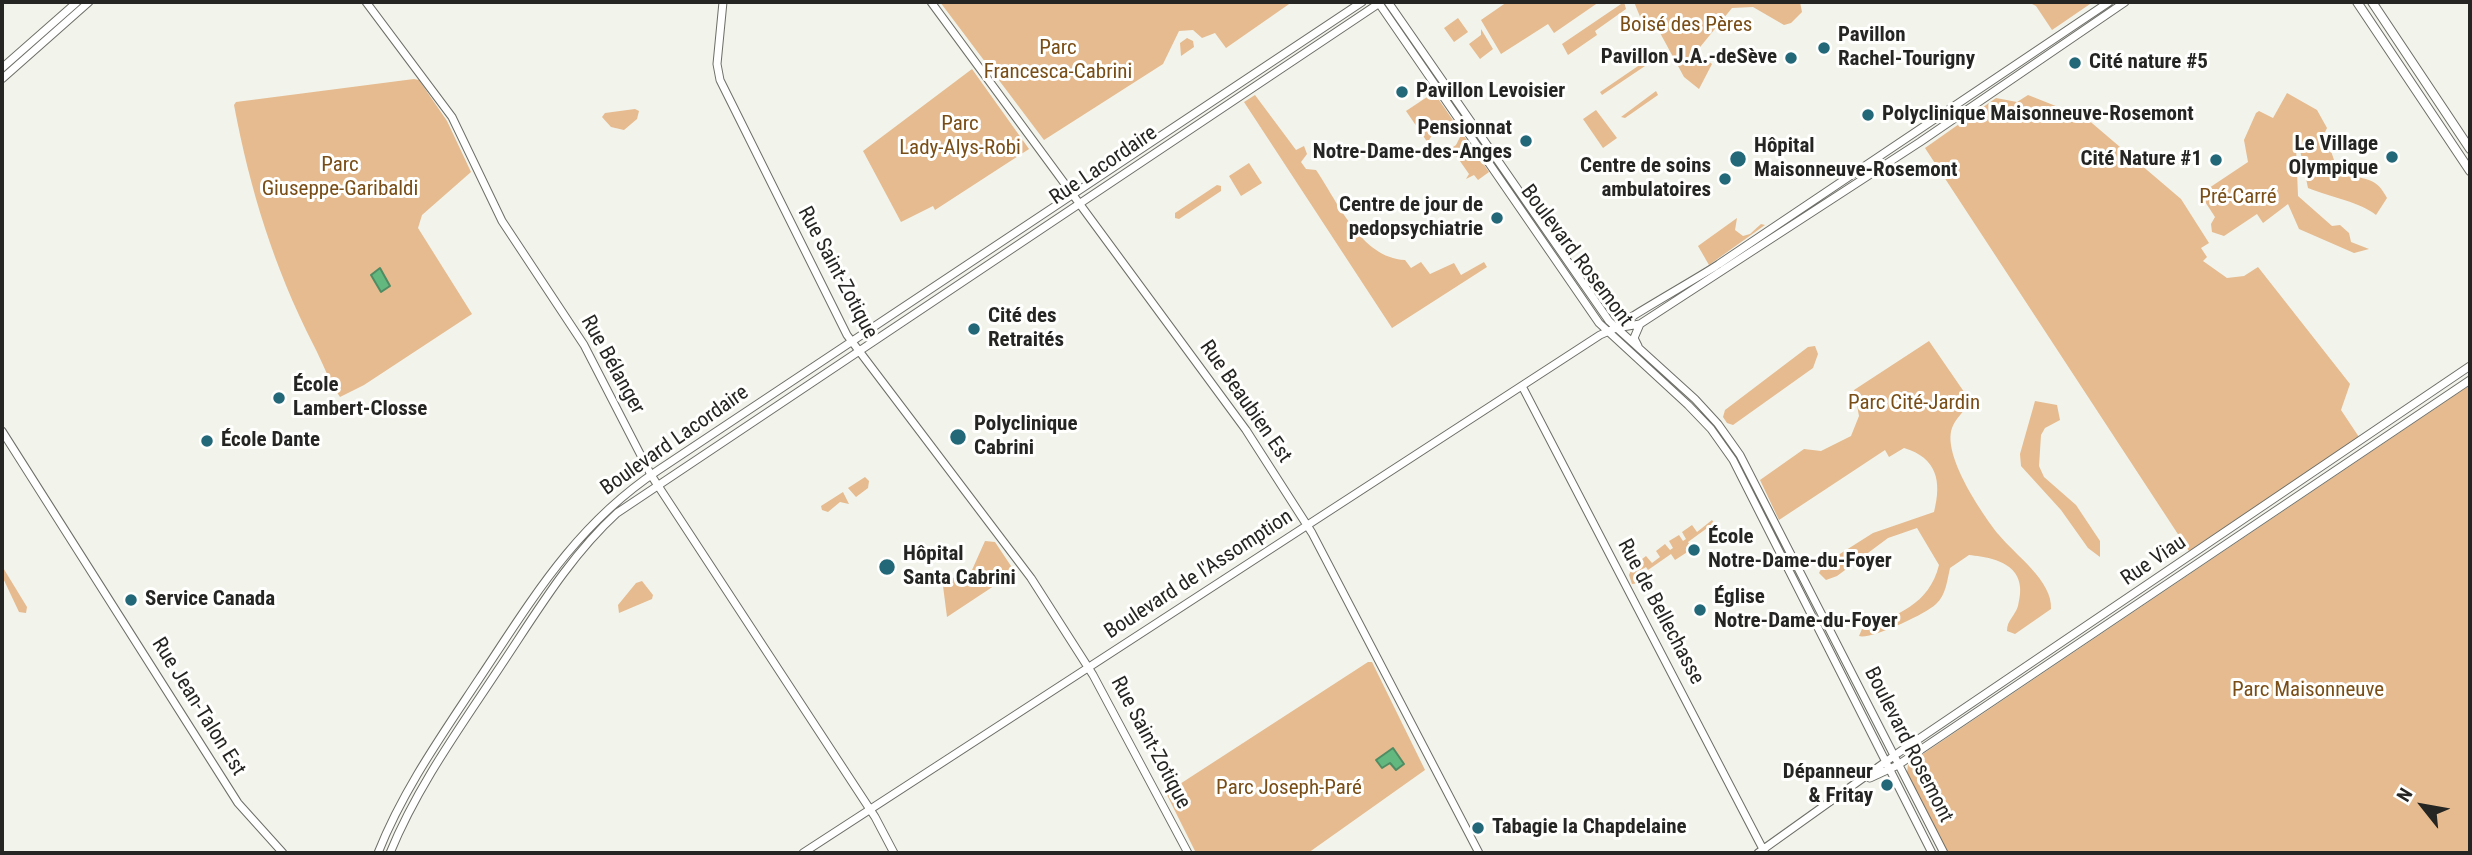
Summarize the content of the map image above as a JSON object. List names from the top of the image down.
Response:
{
  "streets": {
    "main road": [
      "Rue Lacordaire",
      "Boulevard Rosemont",
      "Rue Saint-Zotique",
      "Rue Bélanger",
      "Rue Beaubien Est",
      "Boulevard Lacordaire",
      "Rue Viau",
      "Boulevard de l'Assomption",
      "Rue de Bellechasse",
      "Rue Jean-Talon Est"
    ]
  },
  "crossings": [
    ["Rue Lacordaire", "Boulevard Rosemont"],
    ["Rue Lacordaire", "Rue Beaubien Est"],
    ["Rue Lacordaire", "Boulevard Lacordaire"],
    ["Boulevard Rosemont", "Rue Viau"],
    ["Boulevard Rosemont", "Boulevard de l'Assomption"],
    ["Rue Saint-Zotique", "Boulevard Lacordaire"],
    ["Rue Saint-Zotique", "Boulevard de l'Assomption"],
    ["Rue Bélanger", "Boulevard Lacordaire"],
    ["Rue Bélanger", "Boulevard de l'Assomption"],
    ["Rue Beaubien Est", "Boulevard de l'Assomption"],
    ["Rue Viau", "Rue de Bellechasse"],
    ["Boulevard de l'Assomption", "Rue de Bellechasse"]
  ],
  "parks": [
    "Boisé des Pères",
    "Parc Francesca-Cabrini",
    "Parc Lady-Alys-Robi",
    "Parc Giuseppe-Garibaldi",
    "Pré-Carré",
    "Parc Cité-Jardin",
    "Parc Maisonneuve",
    "Parc Joseph-Paré"
  ],
  "places": [
    "Pavillon Rachel-Tourigny",
    "Pavillon J.A.-deSève",
    "Cité nature #5",
    "Pavillon Levoisier",
    "Polyclinique Maisonneuve-Rosemont",
    "Pensionnat Notre-Dame-des-Anges",
    "Le Village Olympique",
    "Hôpital Maisonneuve-Rosemont",
    "Cité Nature #1",
    "Centre de soins ambulatoires",
    "Centre de jour de pedopsychiatrie",
    "Cité des Retraités",
    "École Lambert-Closse",
    "Polyclinique Cabrini",
    "École Dante",
    "École Notre-Dame-du-Foyer",
    "Hôpital Santa Cabrini",
    "Service Canada",
    "Église Notre-Dame-du-Foyer",
    "Dépanneur & Fritay",
    "Tabagie la Chapdelaine"
  ],
  "north": "top left"
}
